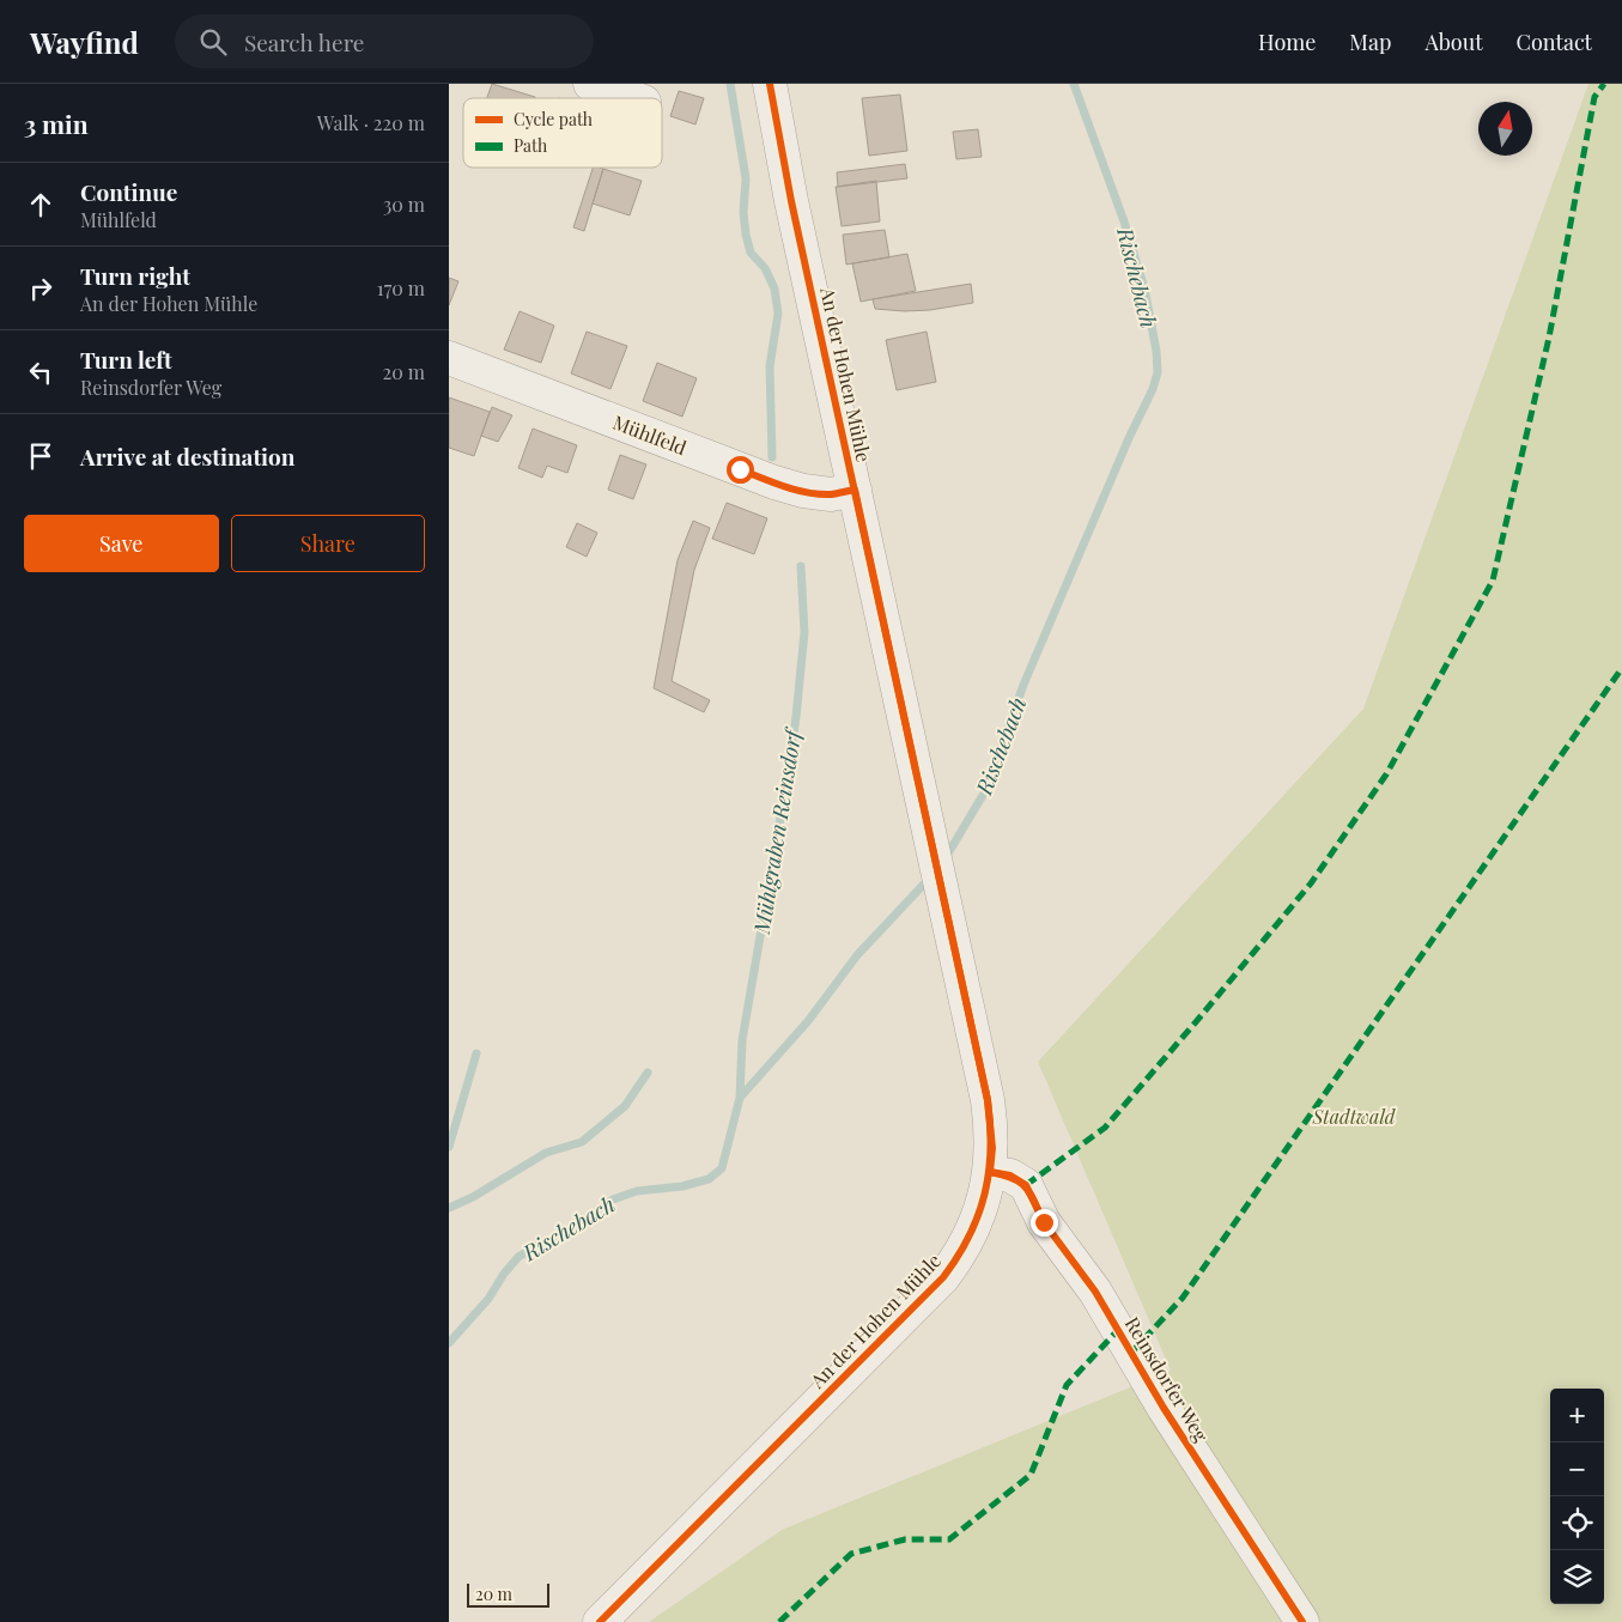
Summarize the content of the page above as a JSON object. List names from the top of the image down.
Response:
{
  "streets": {
    "street": ["An der Hohen Mühle", "Mühlfeld", "Reinsdorfer Weg"]
  },
  "crossings": [
    ["An der Hohen Mühle", "Mühlfeld"],
    ["An der Hohen Mühle", "Reinsdorfer Weg"]
  ],
  "water": ["Rischebach", "Mühlgraben Reinsdorf"],
  "parks": ["Stadtwald"],
  "legend": ["Cycle path", "Path"],
  "scale_bar": "20 m",
  "north": "top",
  "page": {
    "header": "Wayfind",
    "search": "Search here",
    "nav": [
      "Home",
      "Map",
      "About",
      "Contact"
    ],
    "heading": ["3 min", "Walk · 220 m"],
    "list": [
      ["Continue", "Mühlfeld", "30 m"],
      ["Turn right", "An der Hohen Mühle", "170 m"],
      ["Turn left", "Reinsdorfer Weg", "20 m"],
      "Arrive at destination"
    ],
    "buttons": ["Save", "Share"],
    "map_buttons": ["+", "−"],
    "scale": "20 m"
  }
}
